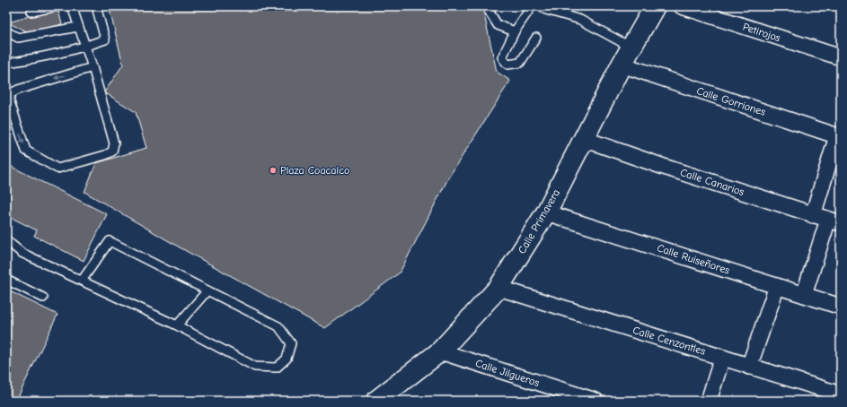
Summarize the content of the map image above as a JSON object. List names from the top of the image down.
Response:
{
  "streets": {
    "street": [
      "Petirojos",
      "Calle Gorriones",
      "Calle Canarios",
      "Calle Primavera",
      "Calle Ruiseñores",
      "Calle Cenzontles",
      "Calle Jilgueros"
    ]
  },
  "crossings": [
    ["Calle Gorriones", "Calle Primavera"],
    ["Calle Canarios", "Calle Primavera"],
    ["Calle Primavera", "Calle Ruiseñores"],
    ["Calle Primavera", "Calle Cenzontles"],
    ["Calle Primavera", "Calle Jilgueros"]
  ],
  "places": ["Plaza Coacalco"]
}
